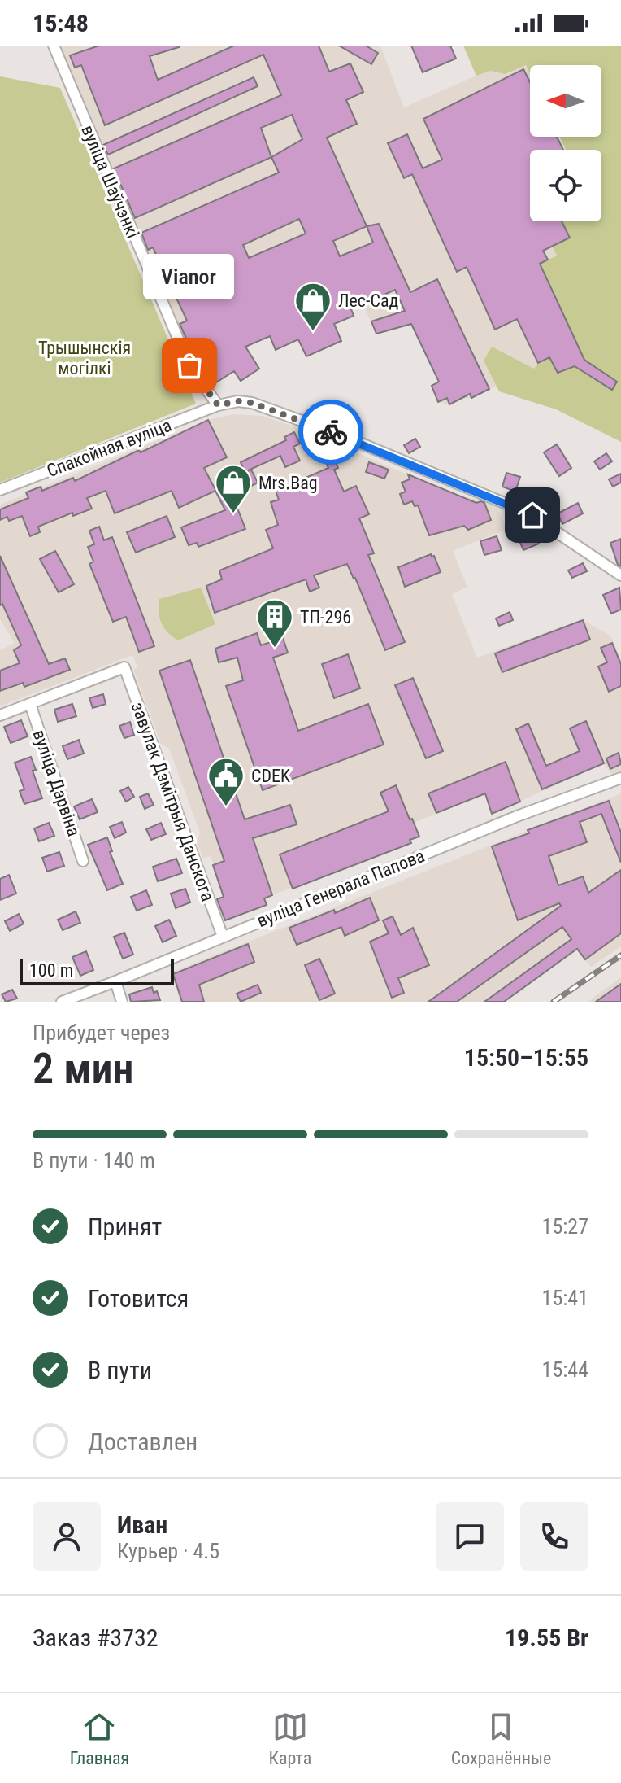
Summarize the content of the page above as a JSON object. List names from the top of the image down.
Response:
{
  "streets": {
    "street": [
      "вуліца Шаўчэнкі",
      "Спакойная вуліца",
      "вуліца Дарвіна",
      "завулак Дзмітрыя Данскога",
      "вуліца Генерала Папова"
    ]
  },
  "crossings": [
    ["вуліца Шаўчэнкі", "Спакойная вуліца"],
    ["вуліца Дарвіна", "завулак Дзмітрыя Данскога"],
    ["завулак Дзмітрыя Данскога", "вуліца Генерала Папова"]
  ],
  "parks": ["Трышынскія могілкі"],
  "places": {
    "shop": ["Лес-Сад", "Mrs.Bag"],
    "other": ["Vianor"],
    "building": ["ТП-296"],
    "public building": ["CDEK"]
  },
  "scale_bar": "100 m",
  "north": "left",
  "page": {
    "status": "15:48",
    "bubble": "Vianor",
    "scale": "100 m",
    "heading": ["2 мин", "Прибудет через", "15:50–15:55"],
    "panel": [
      "Иван",
      "Курьер · 4.5",
      "Заказ #3732",
      "19.55 Br"
    ],
    "bar": "В пути · 140 m",
    "list": [
      ["Принят", "15:27"],
      ["Готовится", "15:41"],
      ["В пути", "15:44"],
      "Доставлен"
    ],
    "tabs": ["Главная", "Карта", "Сохранённые"]
  }
}
